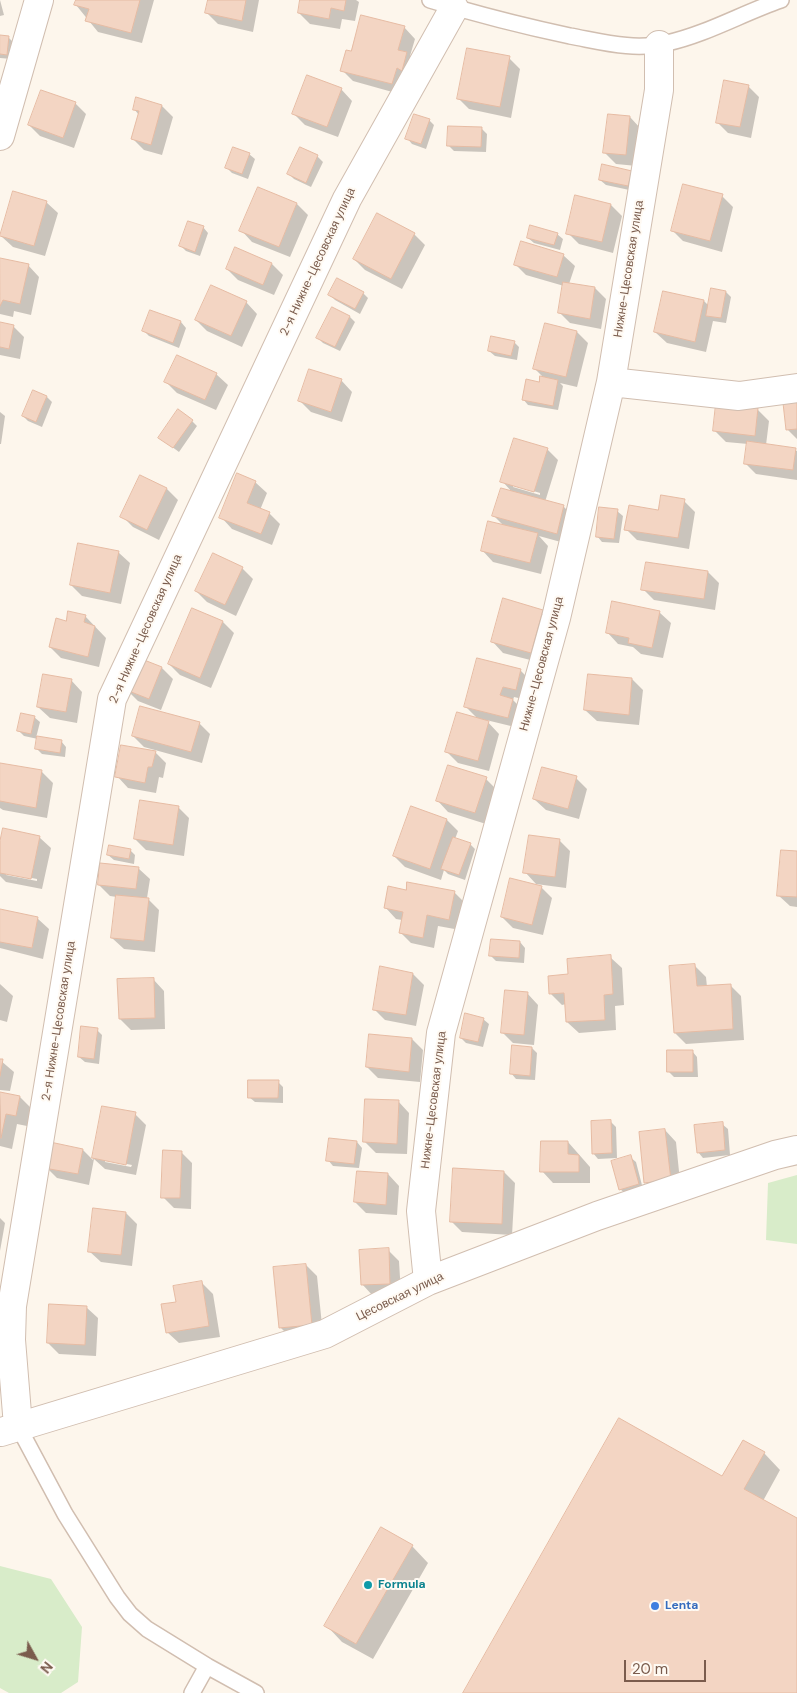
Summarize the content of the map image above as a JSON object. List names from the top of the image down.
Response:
{
  "streets": {
    "street": ["2-я Нижне-Цесовская улица", "Нижне-Цесовская улица", "Цесовская улица"]
  },
  "crossings": [
    ["2-я Нижне-Цесовская улица", "Цесовская улица"],
    ["Нижне-Цесовская улица", "Цесовская улица"]
  ],
  "places": ["Formula", "Lenta"],
  "scale_bar": "20 m",
  "north": "bottom right"
}
